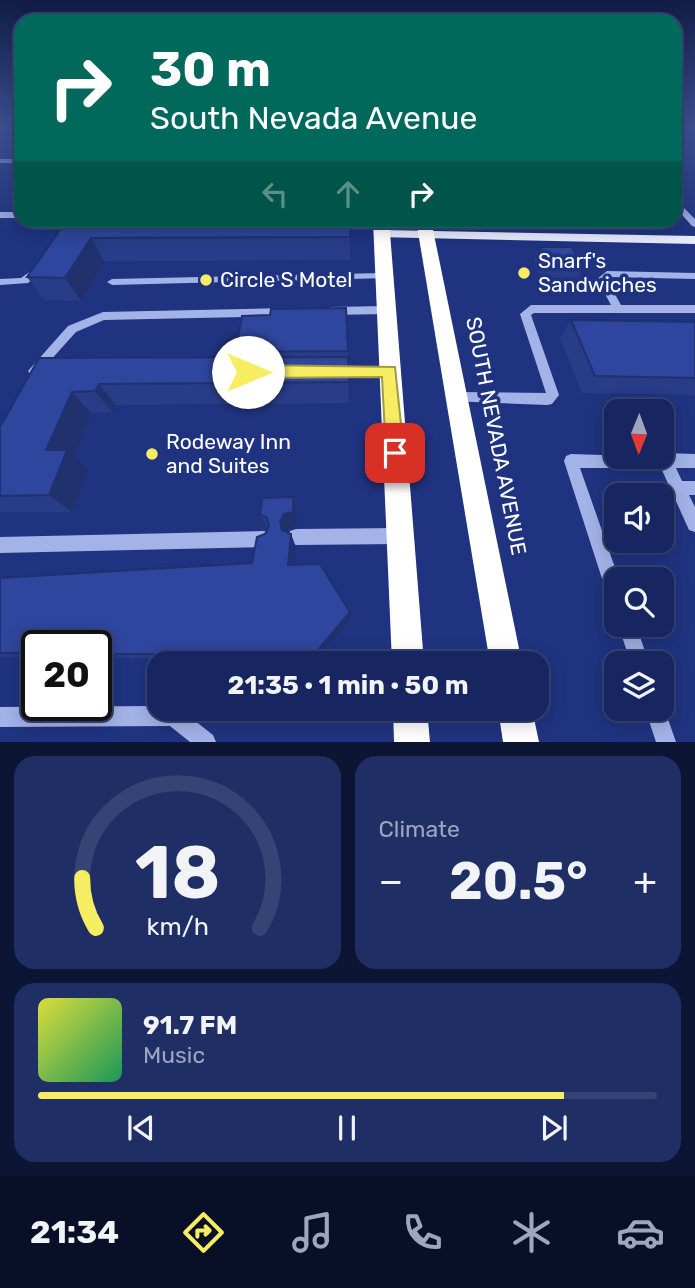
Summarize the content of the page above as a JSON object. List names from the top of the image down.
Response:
{
  "streets": {
    "highway": ["SOUTH NEVADA AVENUE"]
  },
  "places": ["Snarf's Sandwiches", "Circle S Motel", "Rodeway Inn and Suites"],
  "north": "bottom",
  "page": {
    "turn": ["30 m", "South Nevada Avenue"],
    "limit": "20",
    "trip": "21:35 · 1 min · 50 m",
    "tile": "Climate",
    "heat": ["−", "20.5°", "+"],
    "song": ["91.7 FM", "Music"],
    "tabs": "21:34",
    "gauge": ["18", "km/h"]
  }
}
